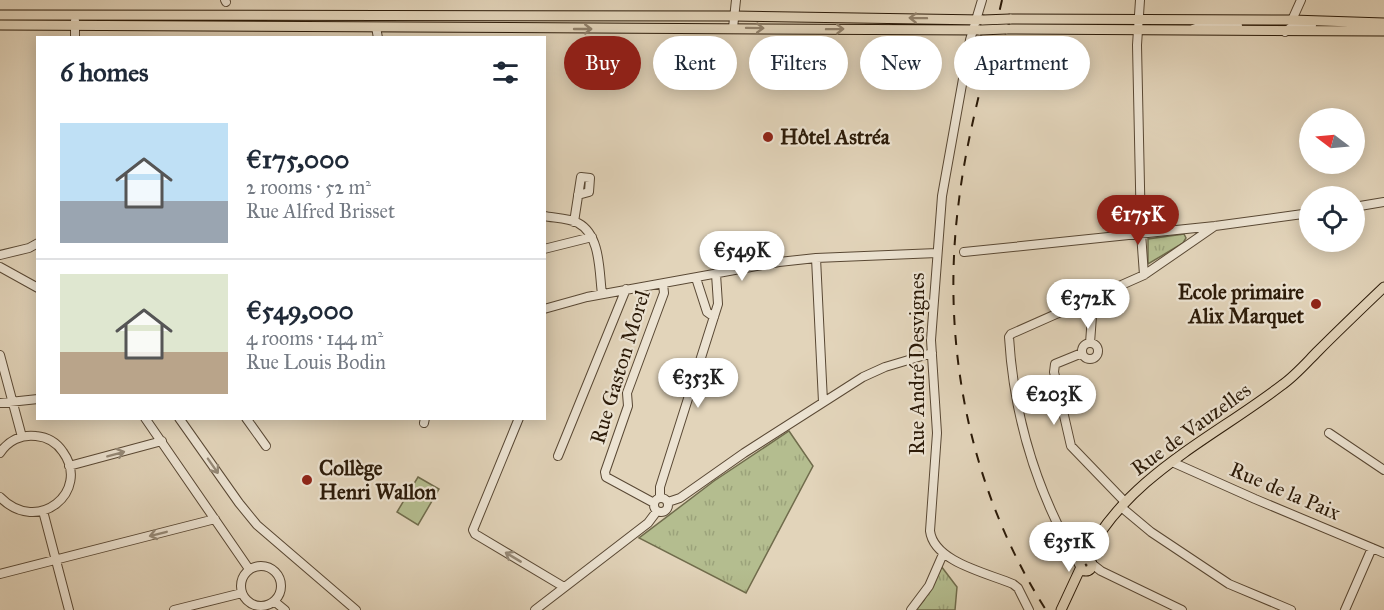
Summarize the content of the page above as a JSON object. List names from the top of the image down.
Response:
{
  "streets": {
    "main road": ["Rue de Vauzelles"],
    "street": ["Rue André Desvignes", "Rue Gaston Morel", "Rue de la Paix"]
  },
  "crossings": [
    ["Rue de Vauzelles", "Rue de la Paix"]
  ],
  "places": ["Hôtel Astréa", "Ecole primaire Alix Marquet", "Collège Henri Wallon"],
  "north": "left",
  "page": {
    "chip": [
      "Buy",
      "Rent",
      "Filters",
      "New",
      "Apartment"
    ],
    "heading": "6 homes",
    "list": [
      {
        "name": "€175,000",
        "note": "2 rooms · 52 m² · Rue Alfred Brisset"
      },
      {
        "name": "€549,000",
        "note": "4 rooms · 144 m² · Rue Louis Bodin"
      }
    ],
    "price": [
      "€175K",
      "€549K",
      "€372K",
      "€353K",
      "€203K",
      "€351K"
    ]
  }
}
